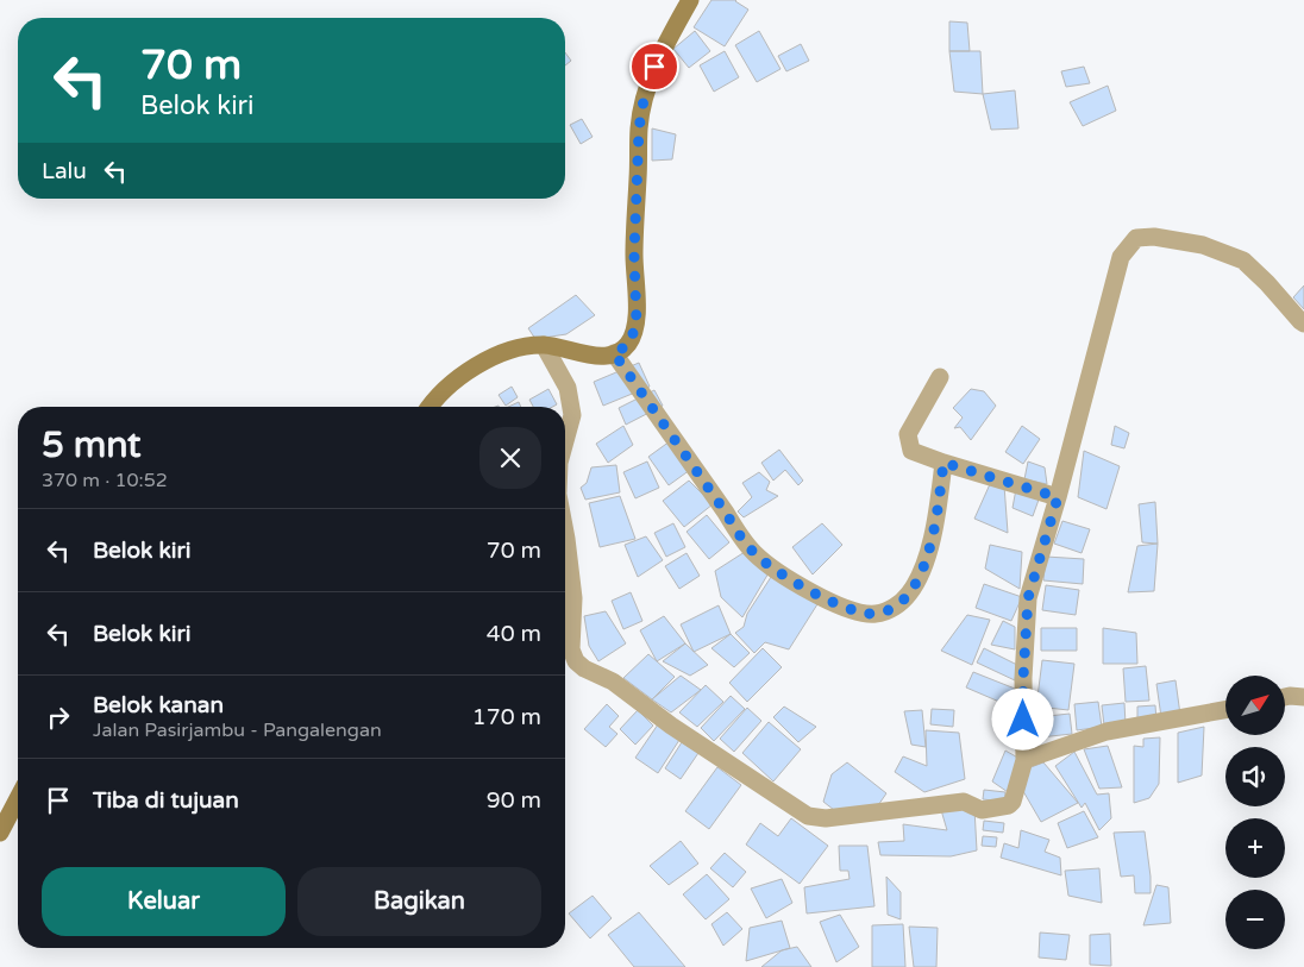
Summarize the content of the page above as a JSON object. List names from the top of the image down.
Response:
{
  "north": "top right",
  "page": {
    "turn": ["70 m", "Belok kiri"],
    "then": "Lalu",
    "heading": ["5 mnt", "370 m · 10:52"],
    "list": [
      {
        "name": "Belok kiri",
        "value": "70 m"
      },
      {
        "name": "Belok kiri",
        "value": "40 m"
      },
      {
        "name": "Belok kanan",
        "note": "Jalan Pasirjambu - Pangalengan",
        "value": "170 m"
      },
      {
        "name": "Tiba di tujuan",
        "value": "90 m"
      }
    ],
    "map_buttons": ["+", "−"],
    "buttons": ["Keluar", "Bagikan"]
  }
}
